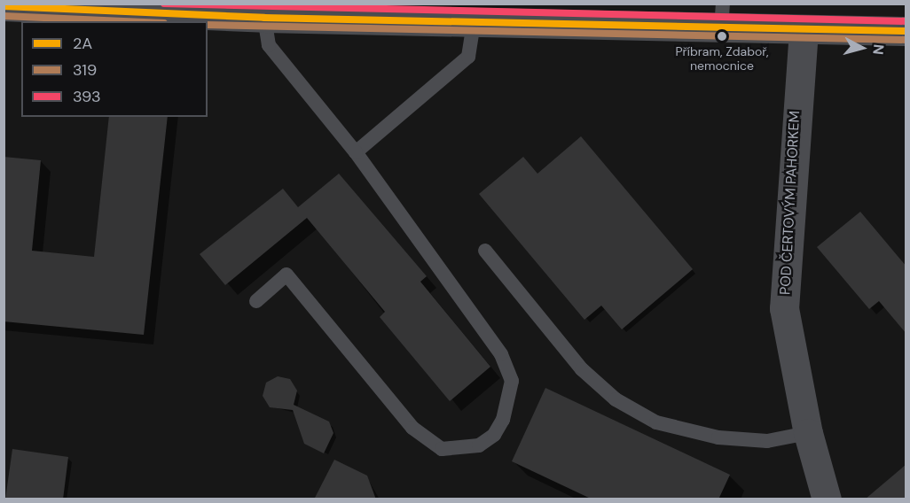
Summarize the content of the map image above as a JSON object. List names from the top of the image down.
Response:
{
  "streets": {
    "street": ["POD ČERTOVÝM PAHORKEM"]
  },
  "places": ["Příbram, Zdaboř, nemocnice"],
  "lines": ["transit line 393", "transit line 2A", "transit line 319"],
  "legend": ["2A", "319", "393"],
  "north": "right"
}
